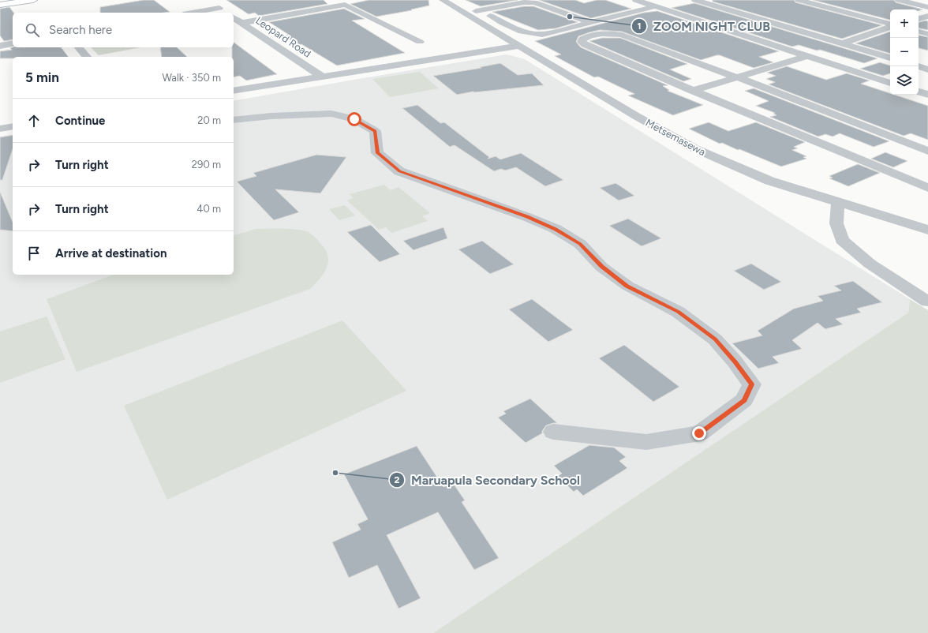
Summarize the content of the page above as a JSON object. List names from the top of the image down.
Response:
{
  "streets": {
    "street": ["Leopard Road", "Metsemasewa"]
  },
  "places": ["ZOOM NIGHT CLUB", "Maruapula Secondary School"],
  "page": {
    "map_buttons": ["+", "−"],
    "search": "Search here",
    "heading": ["5 min", "Walk · 350 m"],
    "list": [
      ["Continue", "20 m"],
      ["Turn right", "290 m"],
      ["Turn right", "40 m"],
      "Arrive at destination"
    ]
  }
}
